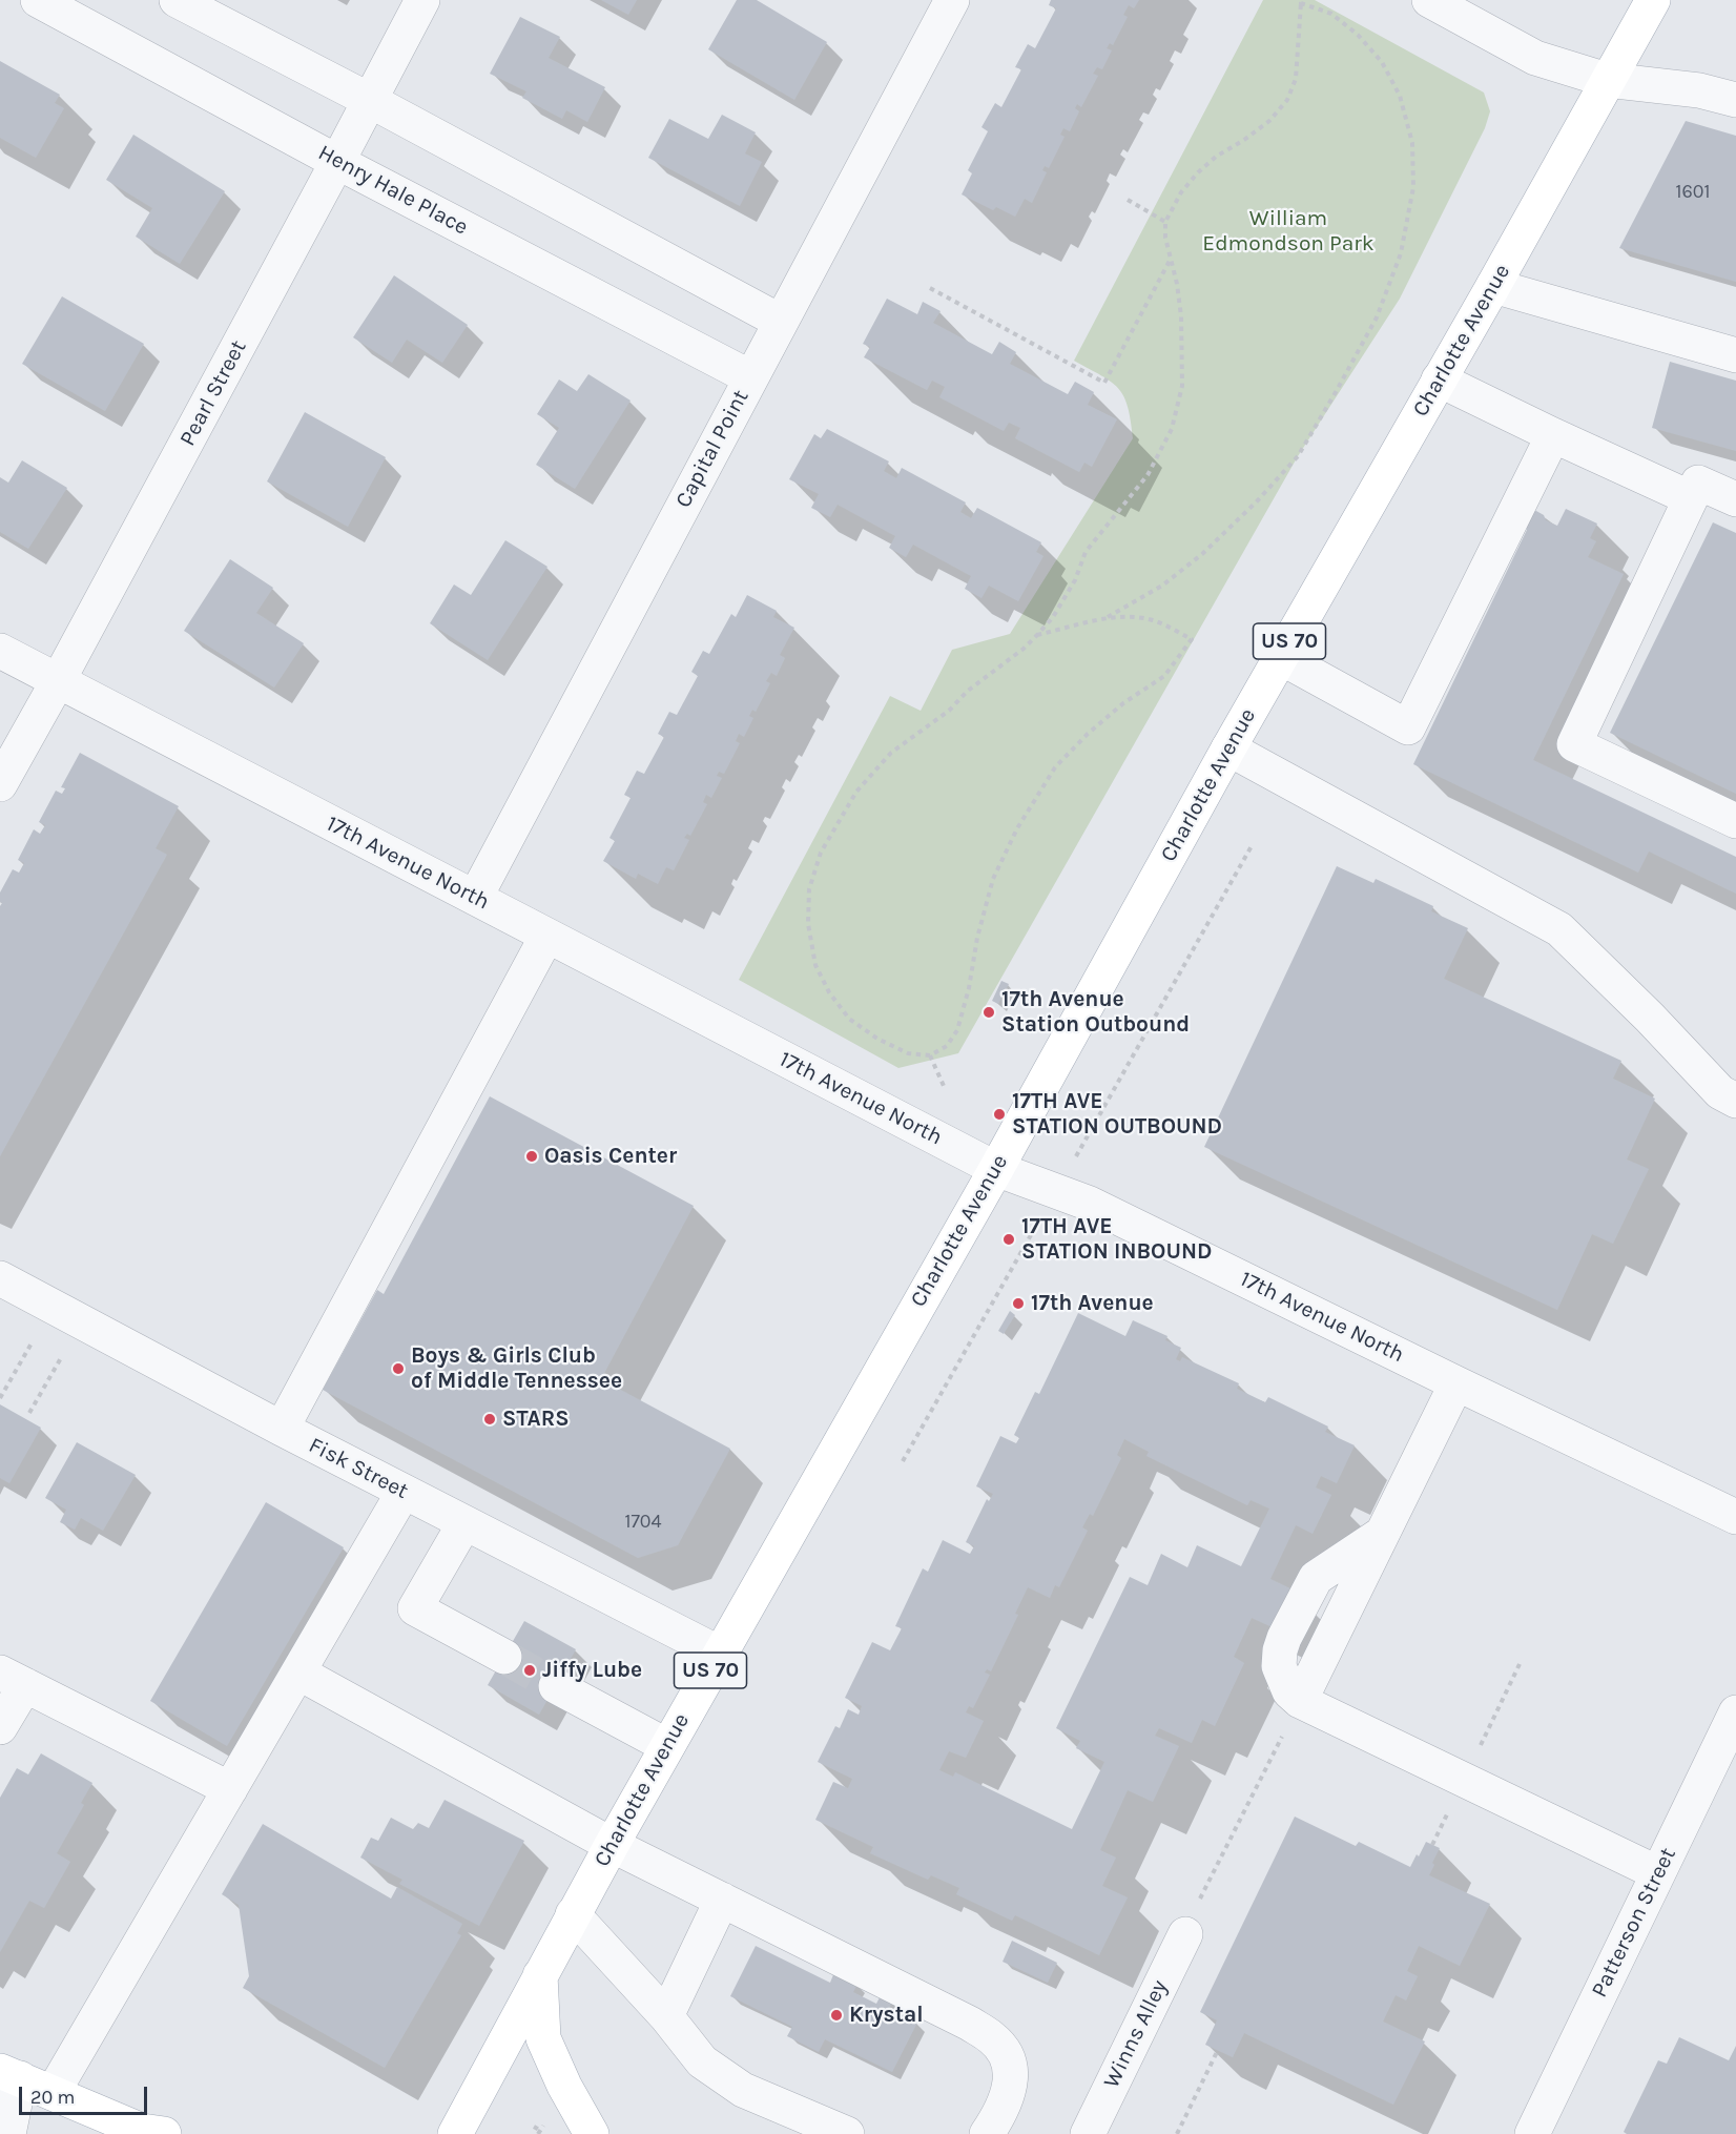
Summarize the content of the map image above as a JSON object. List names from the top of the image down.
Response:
{
  "streets": {
    "main road": ["Charlotte Avenue", "US 70"],
    "street": [
      "Henry Hale Place",
      "Pearl Street",
      "Capital Point",
      "17th Avenue North",
      "Fisk Street",
      "Patterson Street",
      "Winns Alley"
    ]
  },
  "crossings": [
    ["Henry Hale Place", "Pearl Street"],
    ["Henry Hale Place", "Capital Point"],
    ["Charlotte Avenue", "17th Avenue North"],
    ["Charlotte Avenue", "Fisk Street"],
    ["Pearl Street", "17th Avenue North"],
    ["Capital Point", "17th Avenue North"]
  ],
  "parks": ["William Edmondson Park"],
  "places": [
    "17th Avenue Station Outbound",
    "17TH AVE STATION OUTBOUND",
    "Oasis Center",
    "17TH AVE STATION INBOUND",
    "17th Avenue",
    "Boys & Girls Club of Middle Tennessee",
    "STARS",
    "Jiffy Lube",
    "Krystal"
  ],
  "house_numbers": ["1601", "1704"],
  "scale_bar": "20 m"
}
